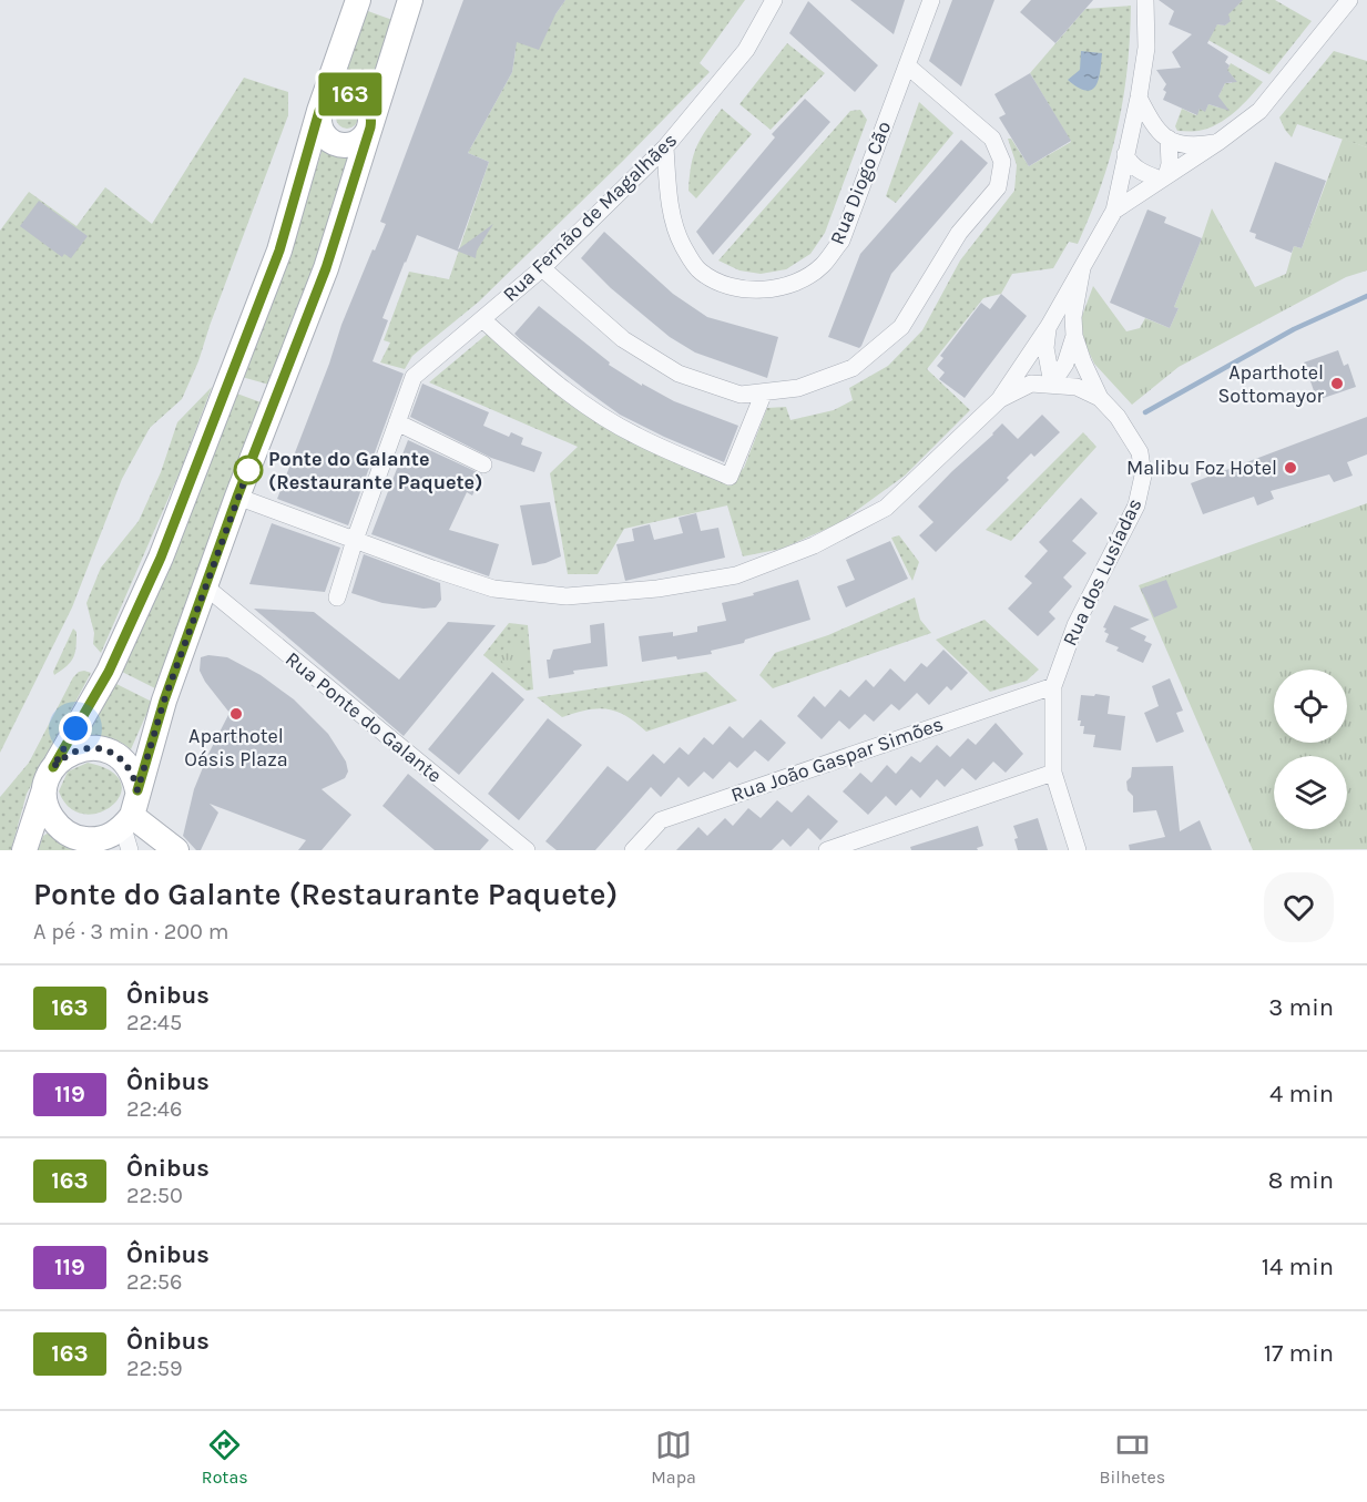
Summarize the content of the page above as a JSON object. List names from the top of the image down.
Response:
{
  "streets": {
    "street": [
      "Rua Diogo Cão",
      "Rua Fernão de Magalhães",
      "Rua dos Lusíadas",
      "Rua Ponte do Galante",
      "Rua João Gaspar Simões"
    ]
  },
  "crossings": [
    ["Rua Diogo Cão", "Rua Fernão de Magalhães"],
    ["Rua dos Lusíadas", "Rua João Gaspar Simões"]
  ],
  "places": [
    "Aparthotel Sottomayor",
    "Malibu Foz Hotel",
    "Ponte do Galante (Restaurante Paquete)",
    "Aparthotel Oásis Plaza"
  ],
  "lines": ["bus line 163"],
  "page": {
    "on_map": "163",
    "heading": ["Ponte do Galante (Restaurante Paquete)", "A pé · 3 min · 200 m"],
    "list": [
      {
        "mark": "163",
        "name": "Ônibus",
        "note": "22:45",
        "value": "3 min"
      },
      {
        "mark": "119",
        "name": "Ônibus",
        "note": "22:46",
        "value": "4 min"
      },
      {
        "mark": "163",
        "name": "Ônibus",
        "note": "22:50",
        "value": "8 min"
      },
      {
        "mark": "119",
        "name": "Ônibus",
        "note": "22:56",
        "value": "14 min"
      },
      {
        "mark": "163",
        "name": "Ônibus",
        "note": "22:59",
        "value": "17 min"
      }
    ],
    "tabs": ["Rotas", "Mapa", "Bilhetes"]
  }
}
